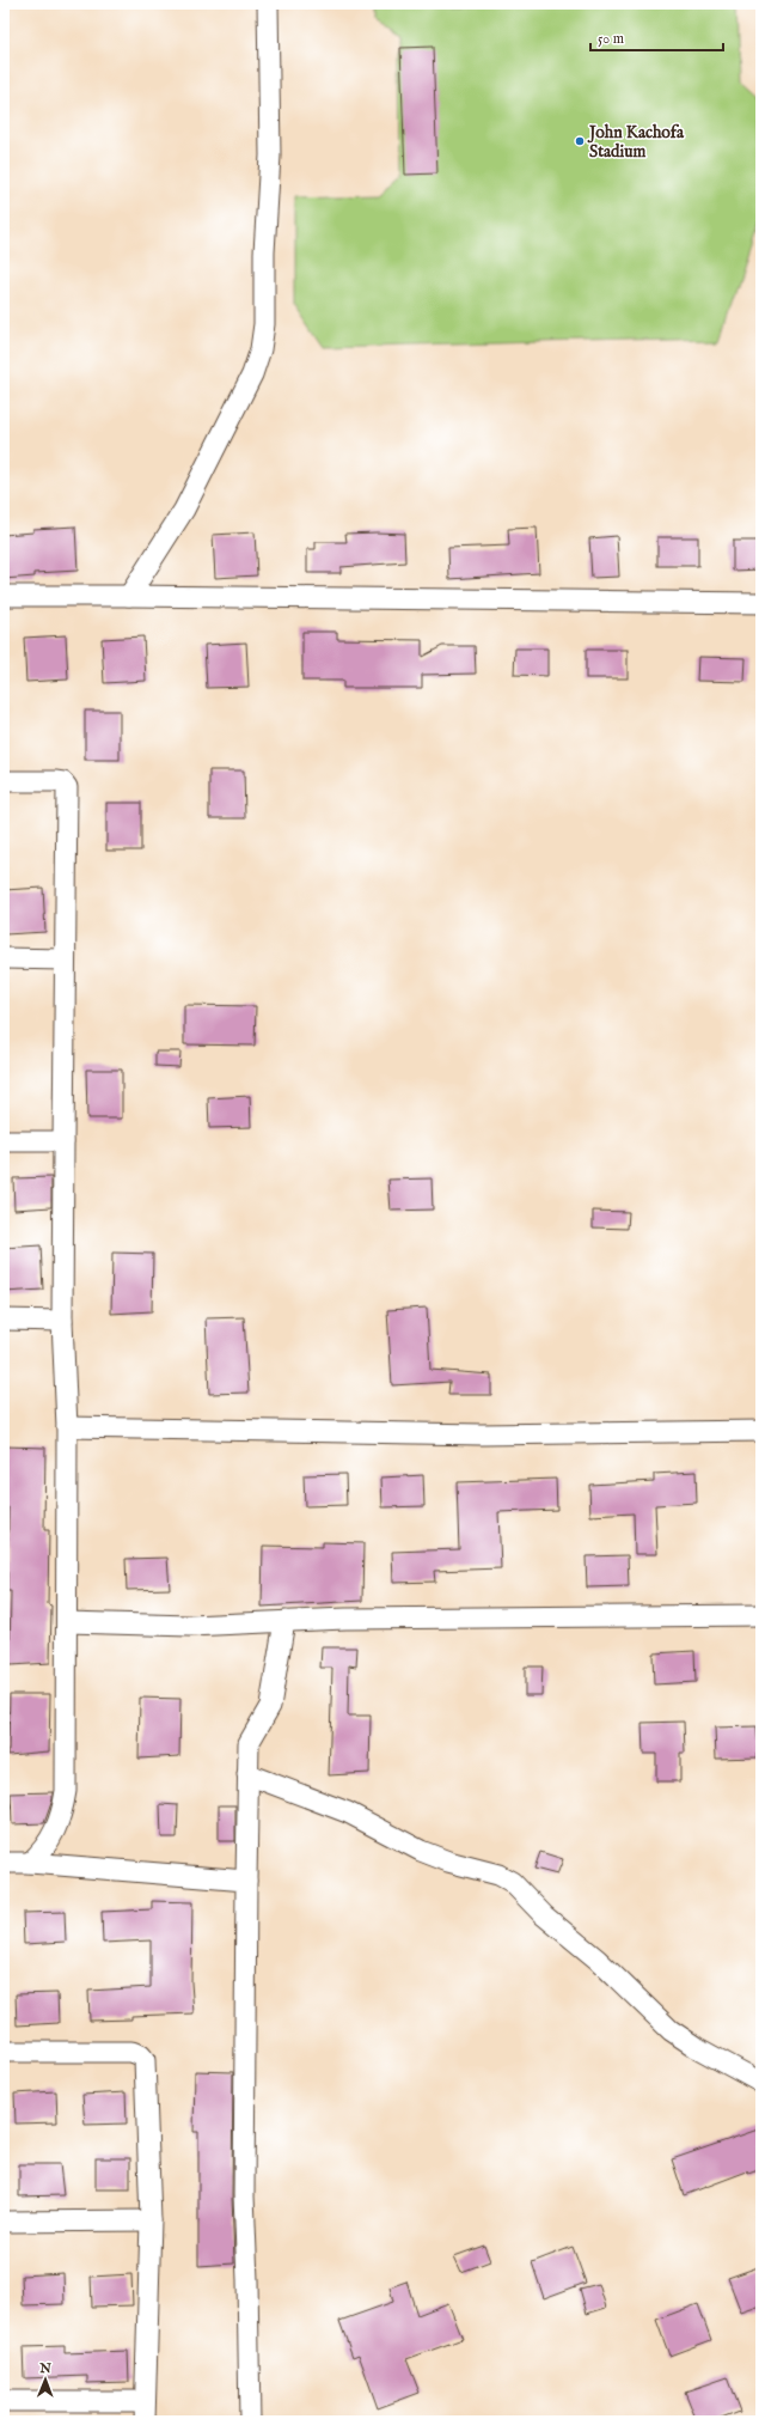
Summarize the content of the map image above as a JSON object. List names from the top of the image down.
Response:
{
  "places": ["John Kachofa Stadium"],
  "scale_bar": "50 m",
  "north": "top"
}
